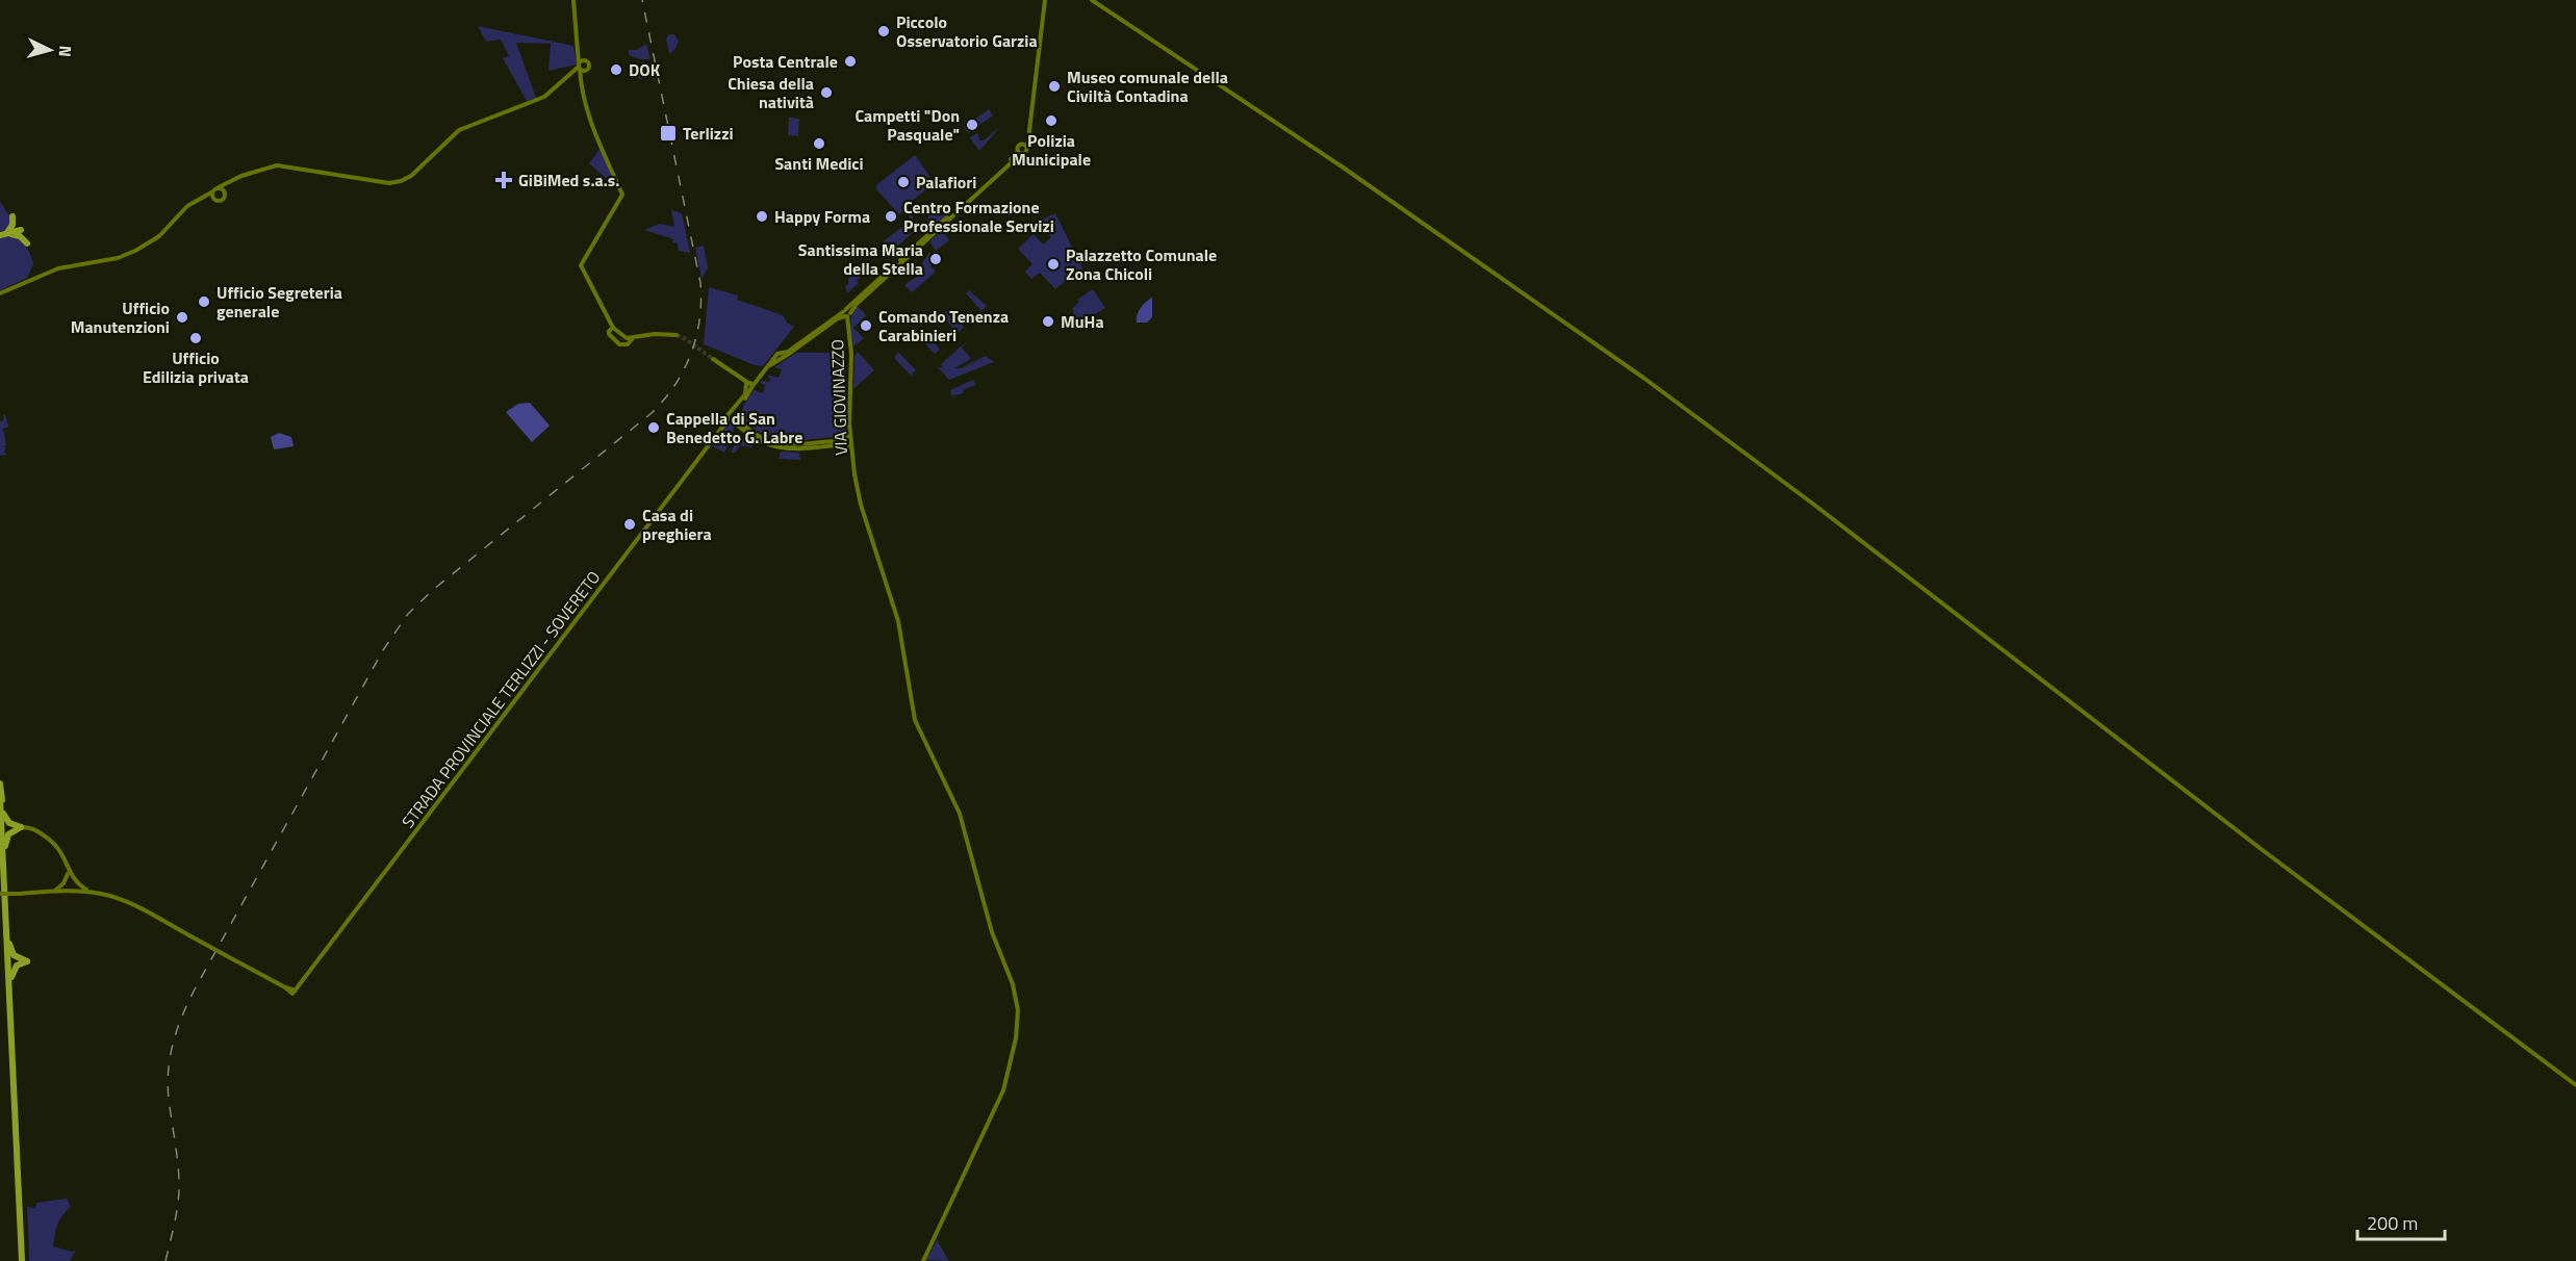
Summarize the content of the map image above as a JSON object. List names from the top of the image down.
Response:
{
  "streets": {
    "main road": ["VIA GIOVINAZZO", "STRADA PROVINCIALE TERLIZZI - SOVERETO"]
  },
  "places": {
    "other": [
      "Piccolo Osservatorio Garzia",
      "Posta Centrale",
      "DOK",
      "Museo comunale della Civiltà Contadina",
      "Chiesa della natività",
      "Polizia Municipale",
      "Campetti \"Don Pasquale\"",
      "Santi Medici",
      "Palafiori",
      "Happy Forma",
      "Centro Formazione Professionale Servizi",
      "Santissima Maria della Stella",
      "Palazzetto Comunale Zona Chicoli",
      "Ufficio Segreteria generale",
      "Ufficio Manutenzioni",
      "MuHa",
      "Comando Tenenza Carabinieri",
      "Ufficio Edilizia privata",
      "Cappella di San Benedetto G. Labre",
      "Casa di preghiera"
    ],
    "transit": ["Terlizzi"],
    "health": ["GiBiMed s.a.s."]
  },
  "scale_bar": "200 m",
  "north": "right"
}
